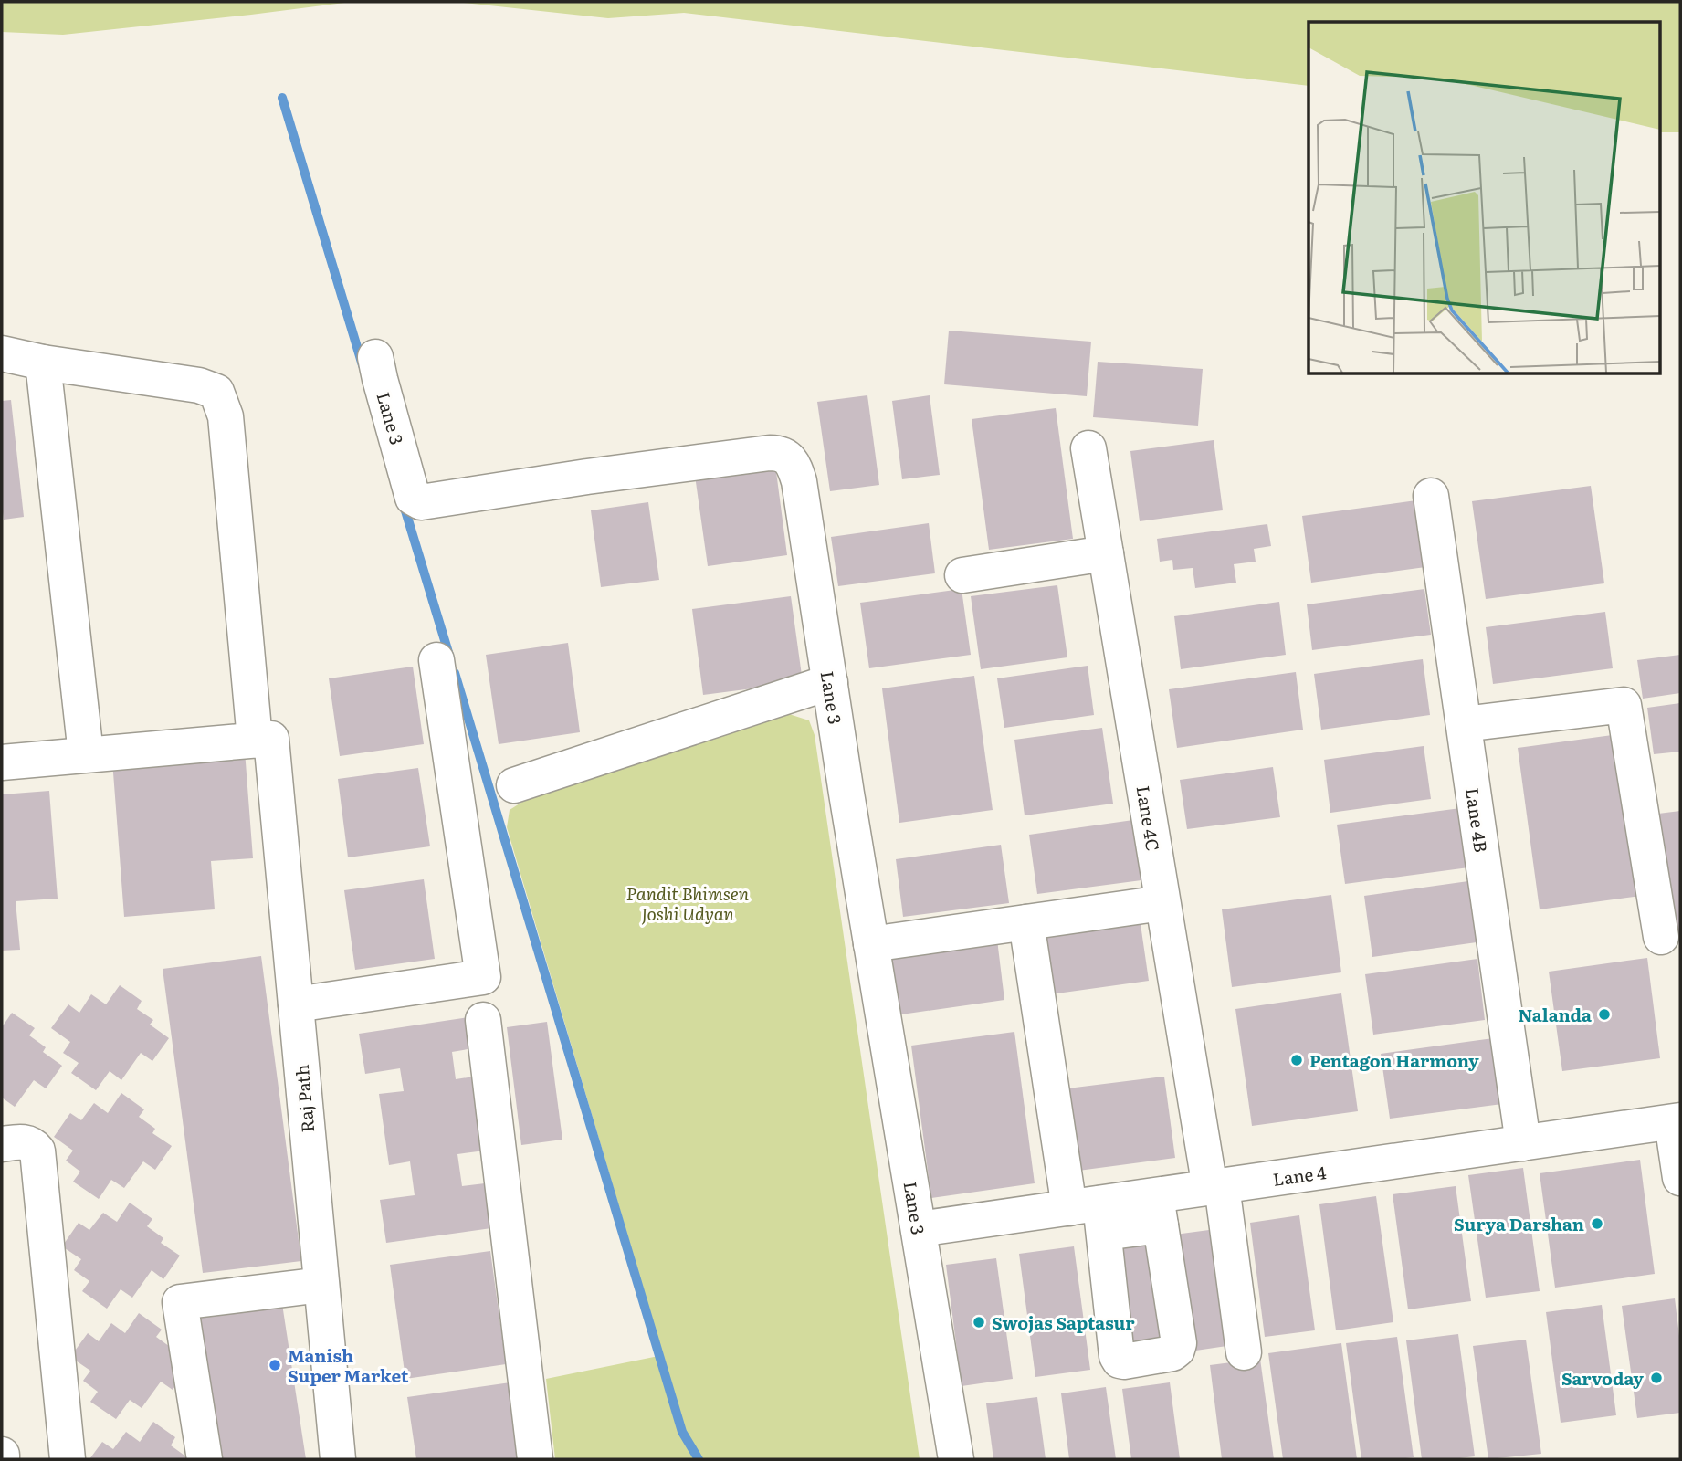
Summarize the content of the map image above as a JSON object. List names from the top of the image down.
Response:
{
  "streets": {
    "street": [
      "Lane 3",
      "Lane 4C",
      "Lane 4B",
      "Raj Path",
      "Lane 4"
    ]
  },
  "crossings": [
    ["Lane 3", "Lane 4"],
    ["Lane 4C", "Lane 4"],
    ["Lane 4B", "Lane 4"]
  ],
  "parks": ["Pandit Bhimsen Joshi Udyan"],
  "places": [
    "Nalanda",
    "Pentagon Harmony",
    "Surya Darshan",
    "Swojas Saptasur",
    "Manish Super Market",
    "Sarvoday"
  ]
}
